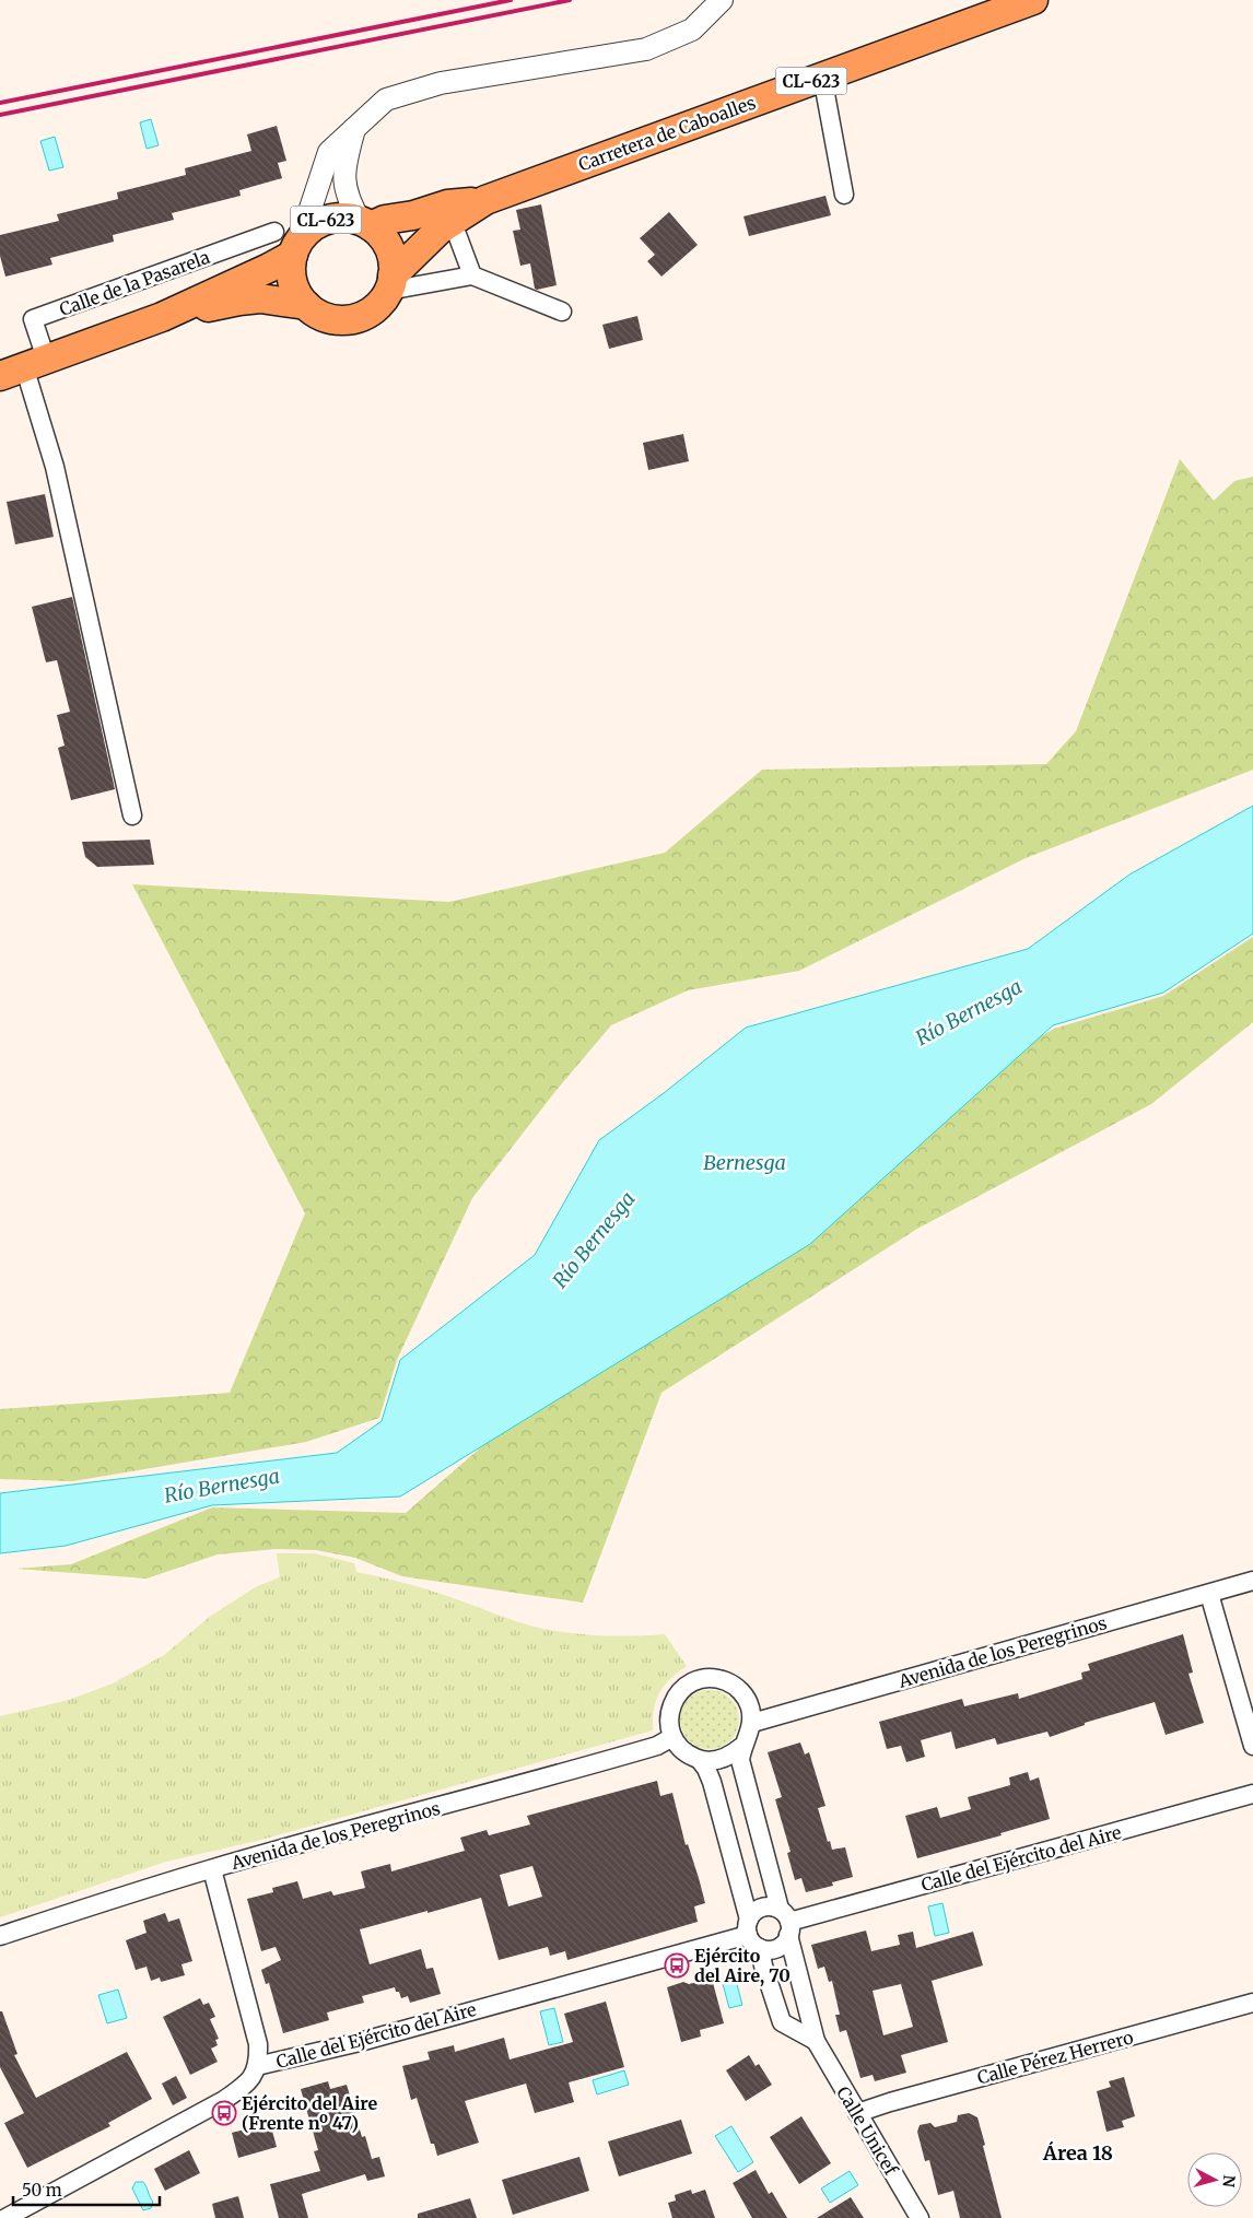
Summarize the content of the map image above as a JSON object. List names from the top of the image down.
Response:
{
  "streets": {
    "main road": ["CL-623", "Carretera de Caboalles"],
    "street": [
      "Calle de la Pasarela",
      "Avenida de los Peregrinos",
      "Calle del Ejército del Aire",
      "Calle Pérez Herrero",
      "Calle Unicef"
    ]
  },
  "crossings": [
    ["CL-623", "Carretera de Caboalles"],
    ["CL-623", "Calle de la Pasarela"],
    ["Carretera de Caboalles", "Calle de la Pasarela"],
    ["Avenida de los Peregrinos", "Calle Unicef"],
    ["Calle del Ejército del Aire", "Calle Unicef"],
    ["Calle Pérez Herrero", "Calle Unicef"]
  ],
  "districts": ["Área 18"],
  "water": ["Río Bernesga", "Bernesga"],
  "places": {
    "bus stop": ["Ejército del Aire, 70", "Ejército del Aire (Frente nº 47)"]
  },
  "scale_bar": "50 m",
  "north": "right"
}
